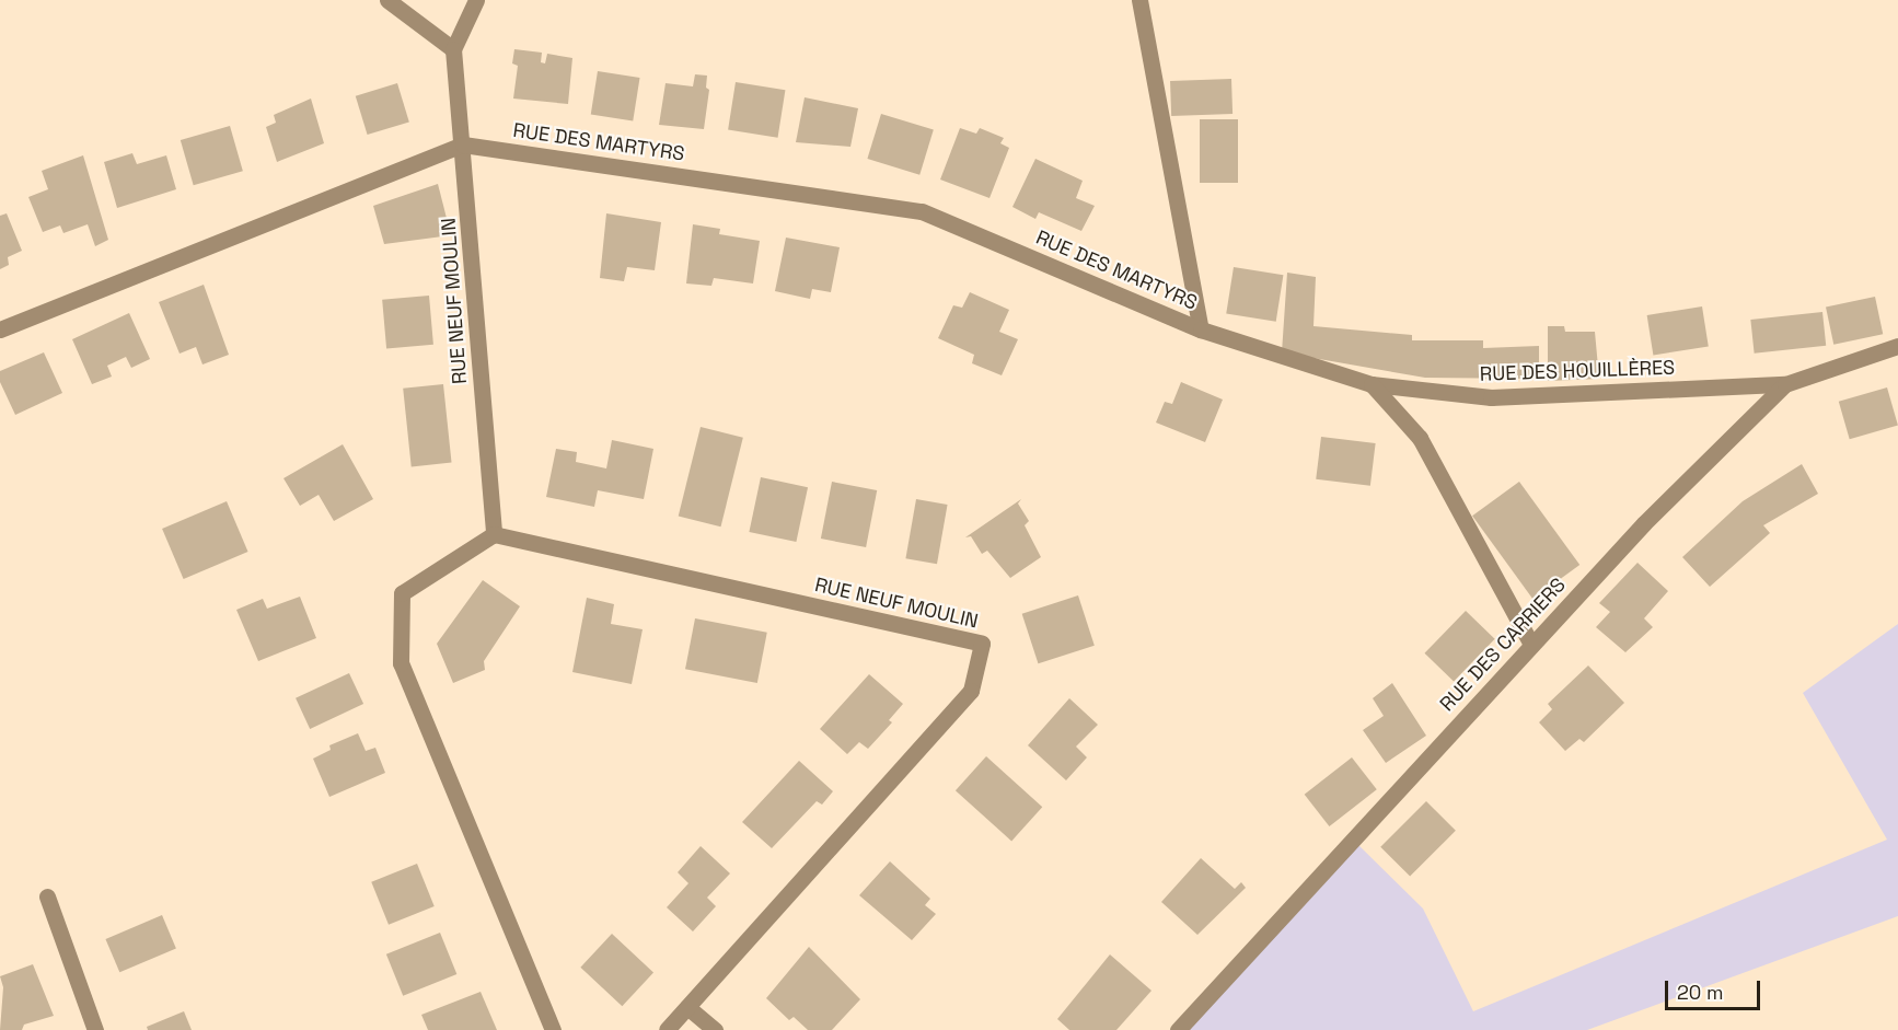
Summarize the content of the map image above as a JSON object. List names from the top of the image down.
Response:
{
  "streets": {
    "street": [
      "RUE DES MARTYRS",
      "RUE NEUF MOULIN",
      "RUE DES HOUILLÈRES",
      "RUE DES CARRIERS"
    ]
  },
  "crossings": [
    ["RUE DES MARTYRS", "RUE NEUF MOULIN"],
    ["RUE DES MARTYRS", "RUE DES HOUILLÈRES"],
    ["RUE DES HOUILLÈRES", "RUE DES CARRIERS"]
  ],
  "scale_bar": "20 m"
}
